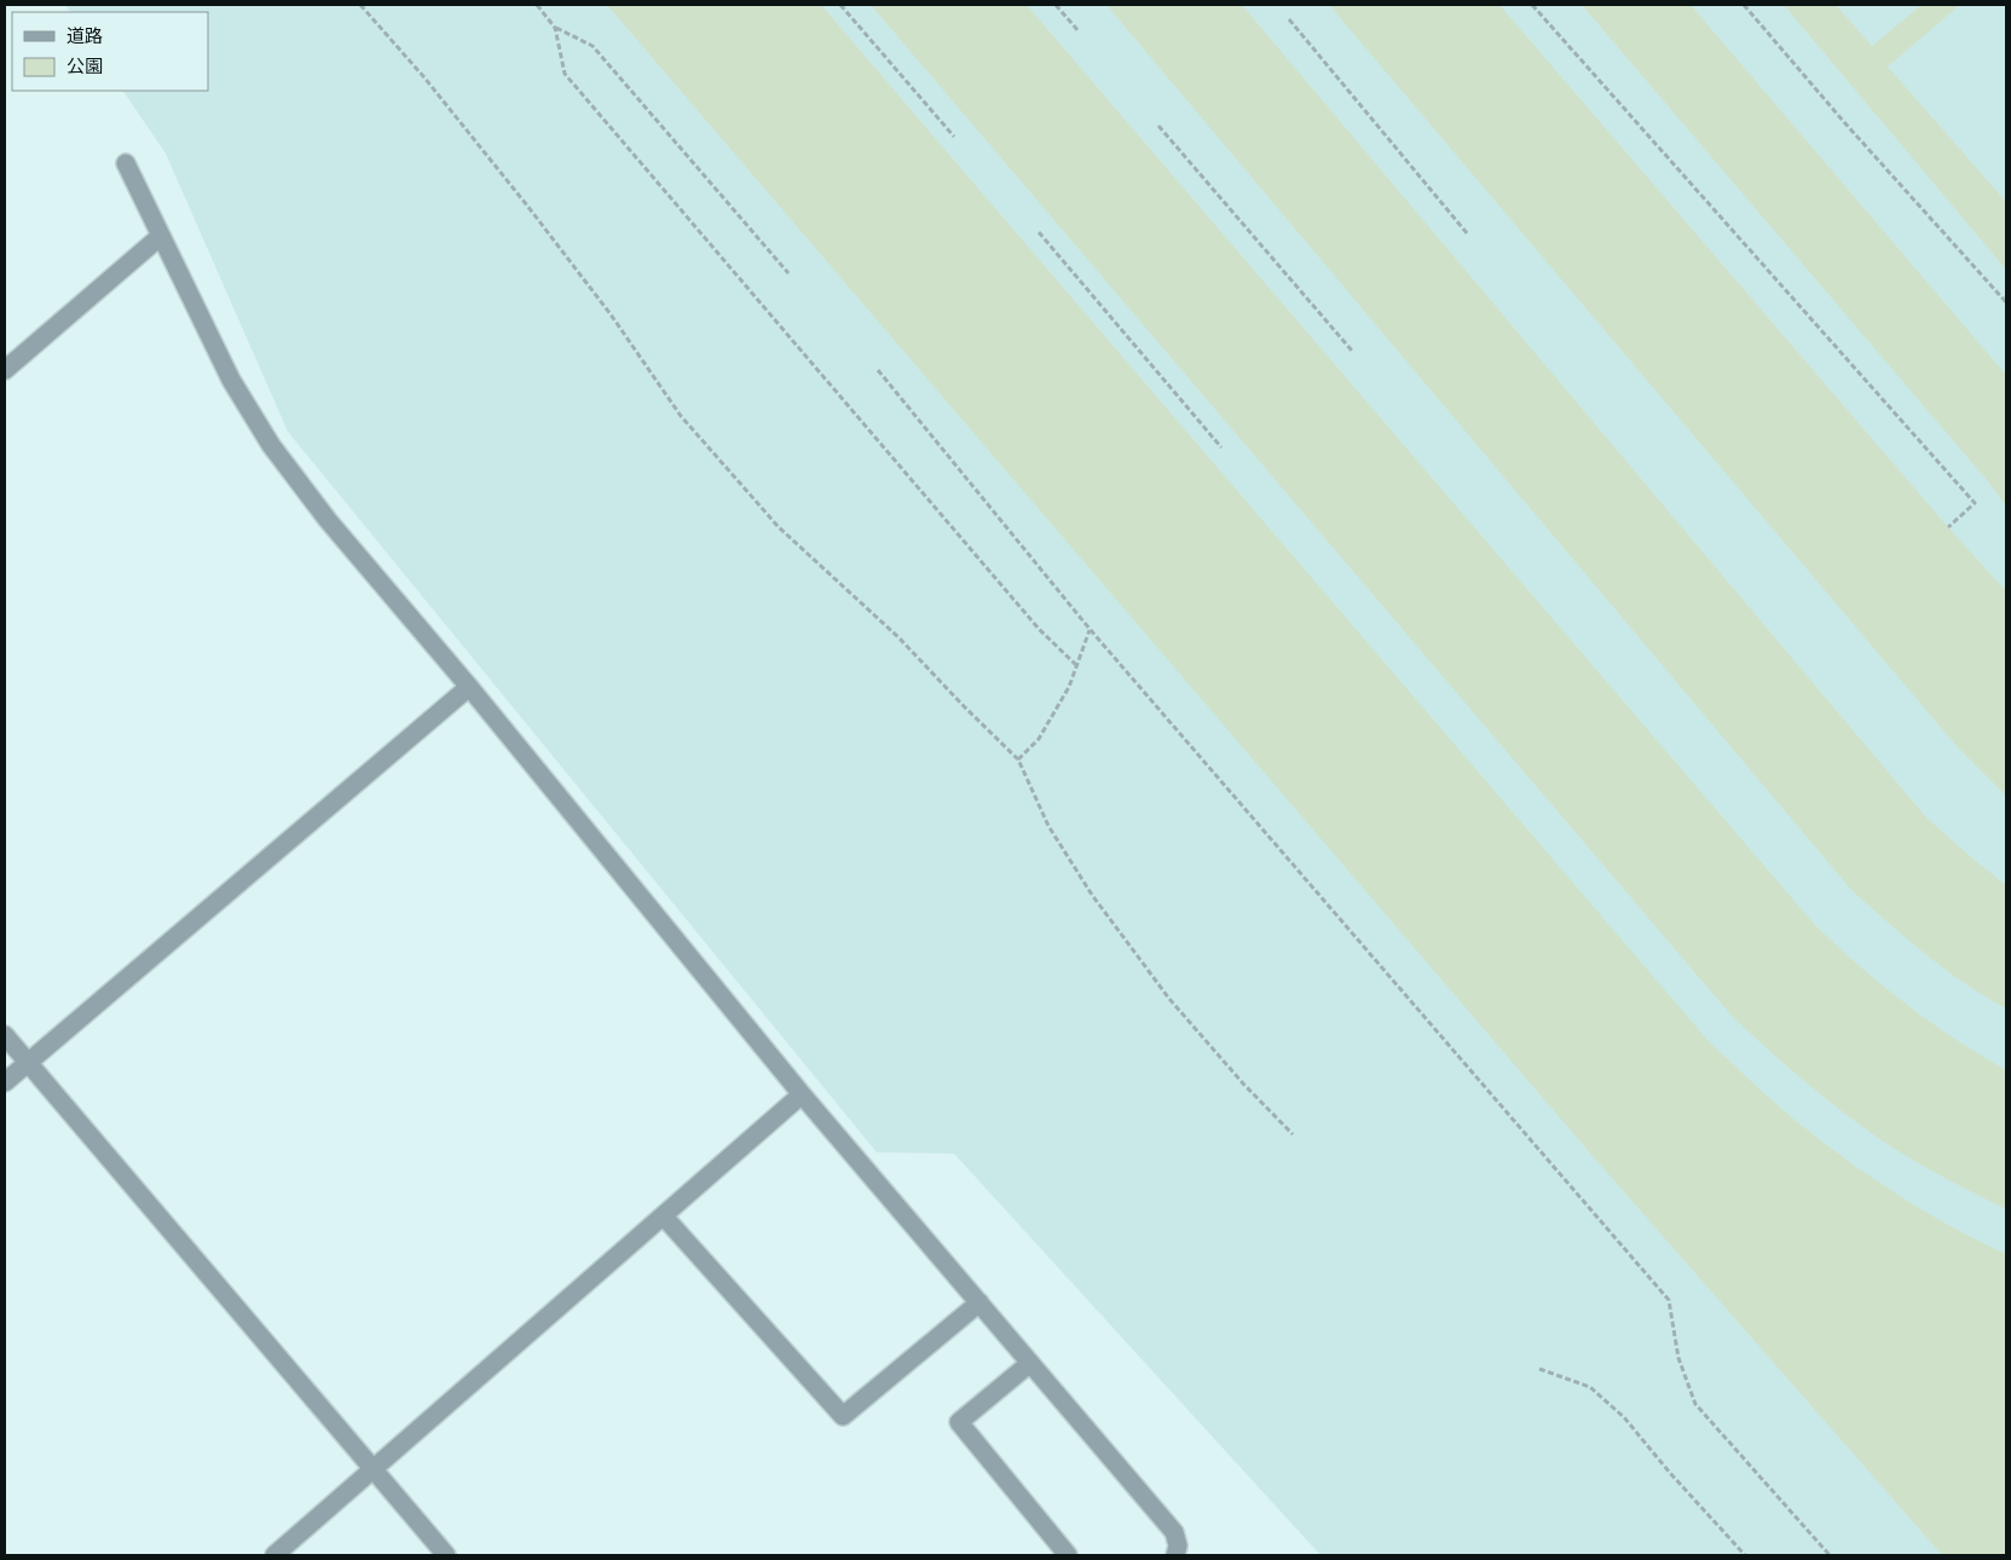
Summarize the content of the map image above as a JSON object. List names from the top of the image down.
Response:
{
  "legend": ["道路", "公園"]
}
